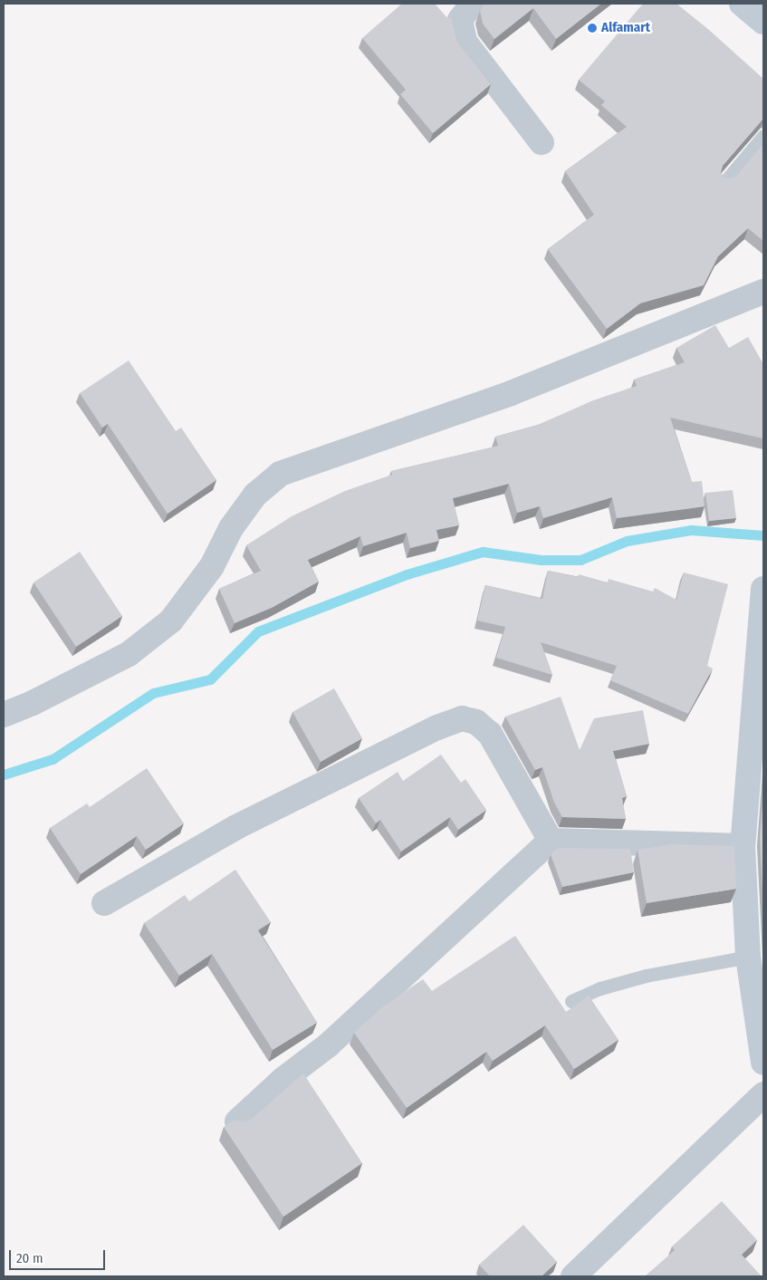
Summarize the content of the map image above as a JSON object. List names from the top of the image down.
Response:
{
  "places": ["Alfamart"],
  "scale_bar": "20 m"
}
